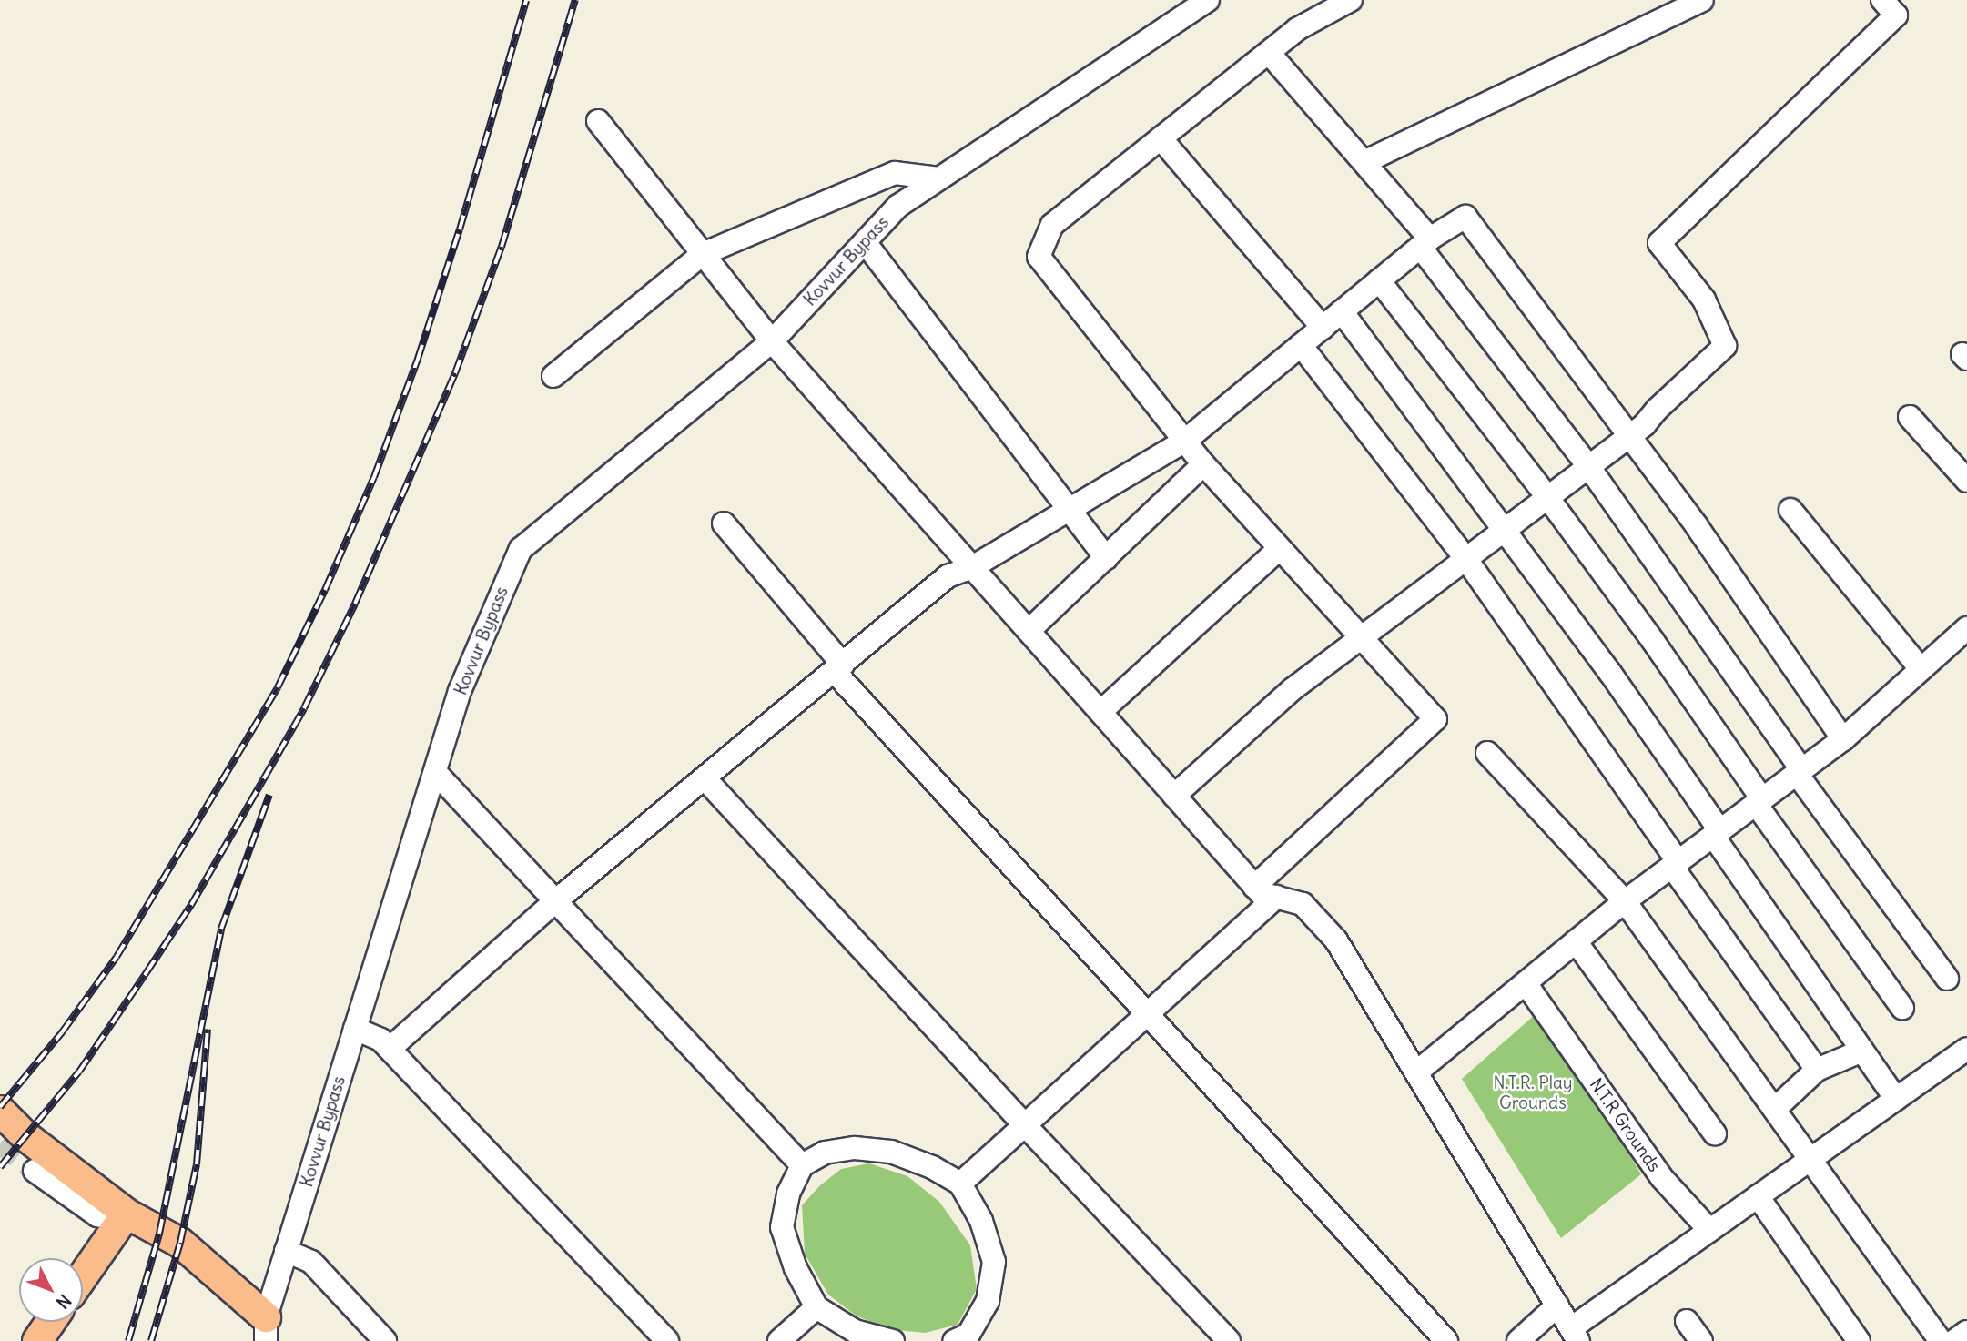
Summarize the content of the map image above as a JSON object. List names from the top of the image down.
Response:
{
  "streets": {
    "main road": ["Kovvur Bypass"],
    "street": ["N.T.R Grounds"]
  },
  "parks": ["N.T.R. Play Grounds"],
  "north": "bottom right"
}
